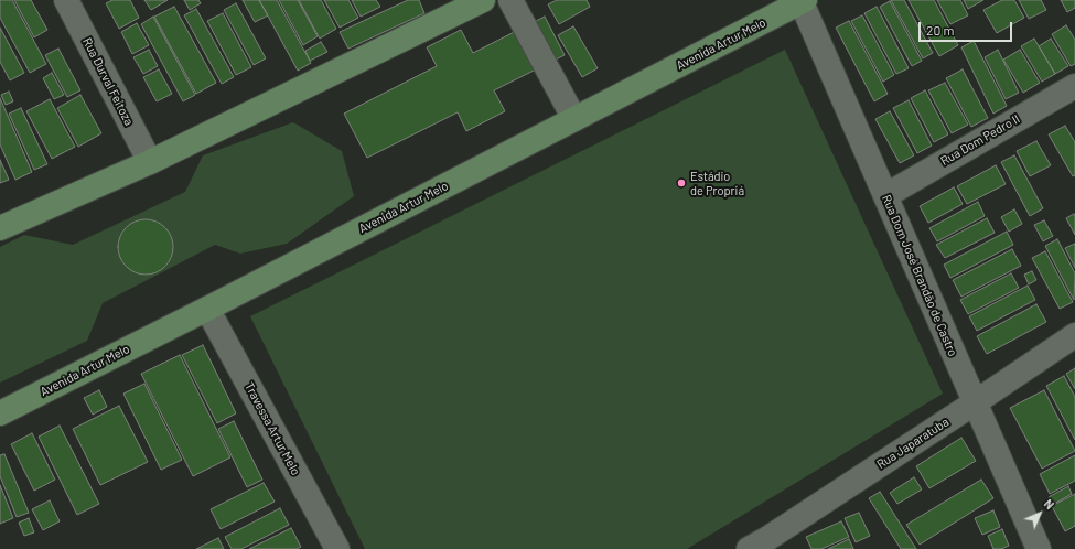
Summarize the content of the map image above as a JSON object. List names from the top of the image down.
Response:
{
  "streets": {
    "main road": ["Avenida Artur Melo"],
    "street": [
      "Rua Durval Feitoza",
      "Rua Dom Pedro II",
      "Rua Dom José Brandão de Castro",
      "Travessa Artur Melo",
      "Rua Japaratuba"
    ]
  },
  "crossings": [
    ["Avenida Artur Melo", "Rua Dom José Brandão de Castro"],
    ["Avenida Artur Melo", "Travessa Artur Melo"],
    ["Rua Dom Pedro II", "Rua Dom José Brandão de Castro"],
    ["Rua Dom José Brandão de Castro", "Rua Japaratuba"]
  ],
  "places": ["Estádio de Propriá"],
  "scale_bar": "20 m",
  "north": "top right"
}
